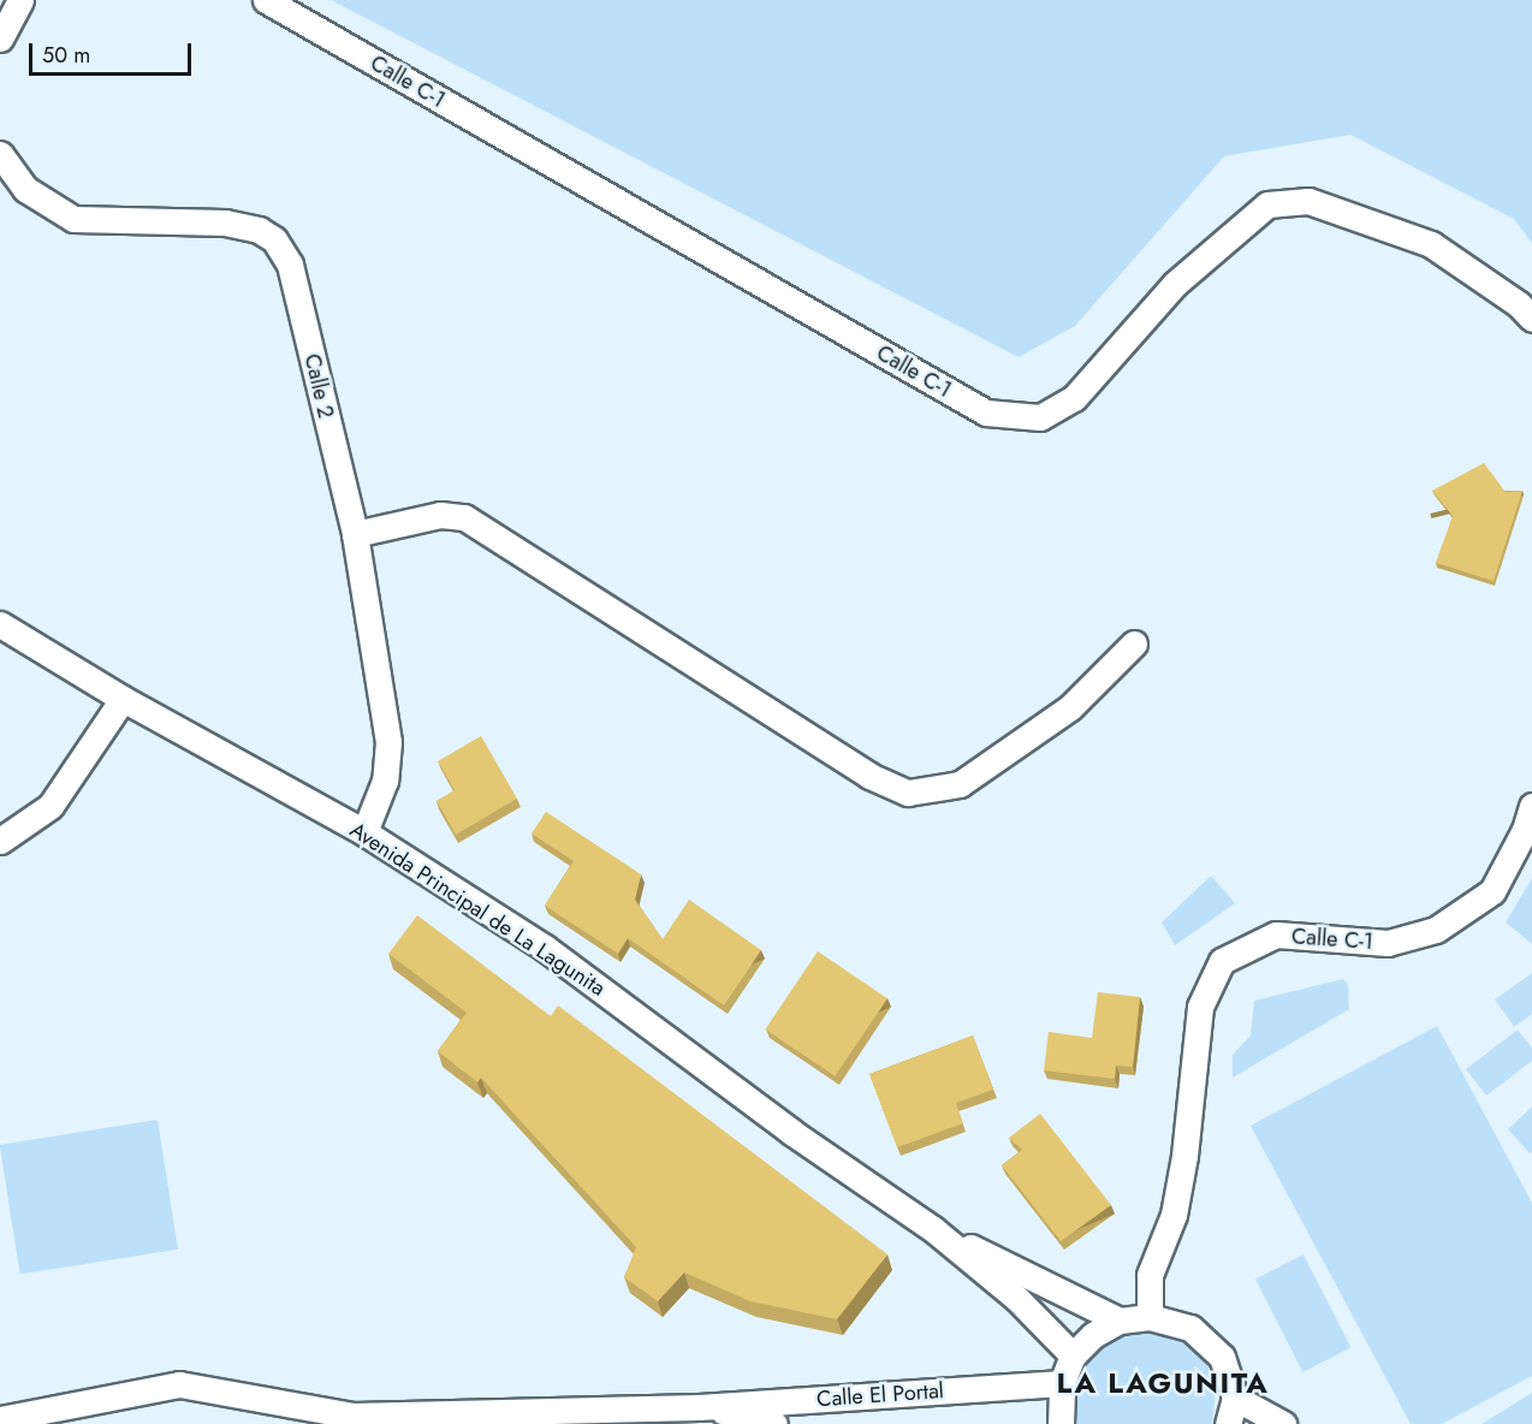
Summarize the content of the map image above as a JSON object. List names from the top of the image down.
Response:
{
  "streets": {
    "street": [
      "Calle C-1",
      "Calle 2",
      "Avenida Principal de La Lagunita",
      "Calle El Portal"
    ]
  },
  "crossings": [
    ["Calle 2", "Avenida Principal de La Lagunita"]
  ],
  "districts": ["LA LAGUNITA"],
  "scale_bar": "50 m"
}
